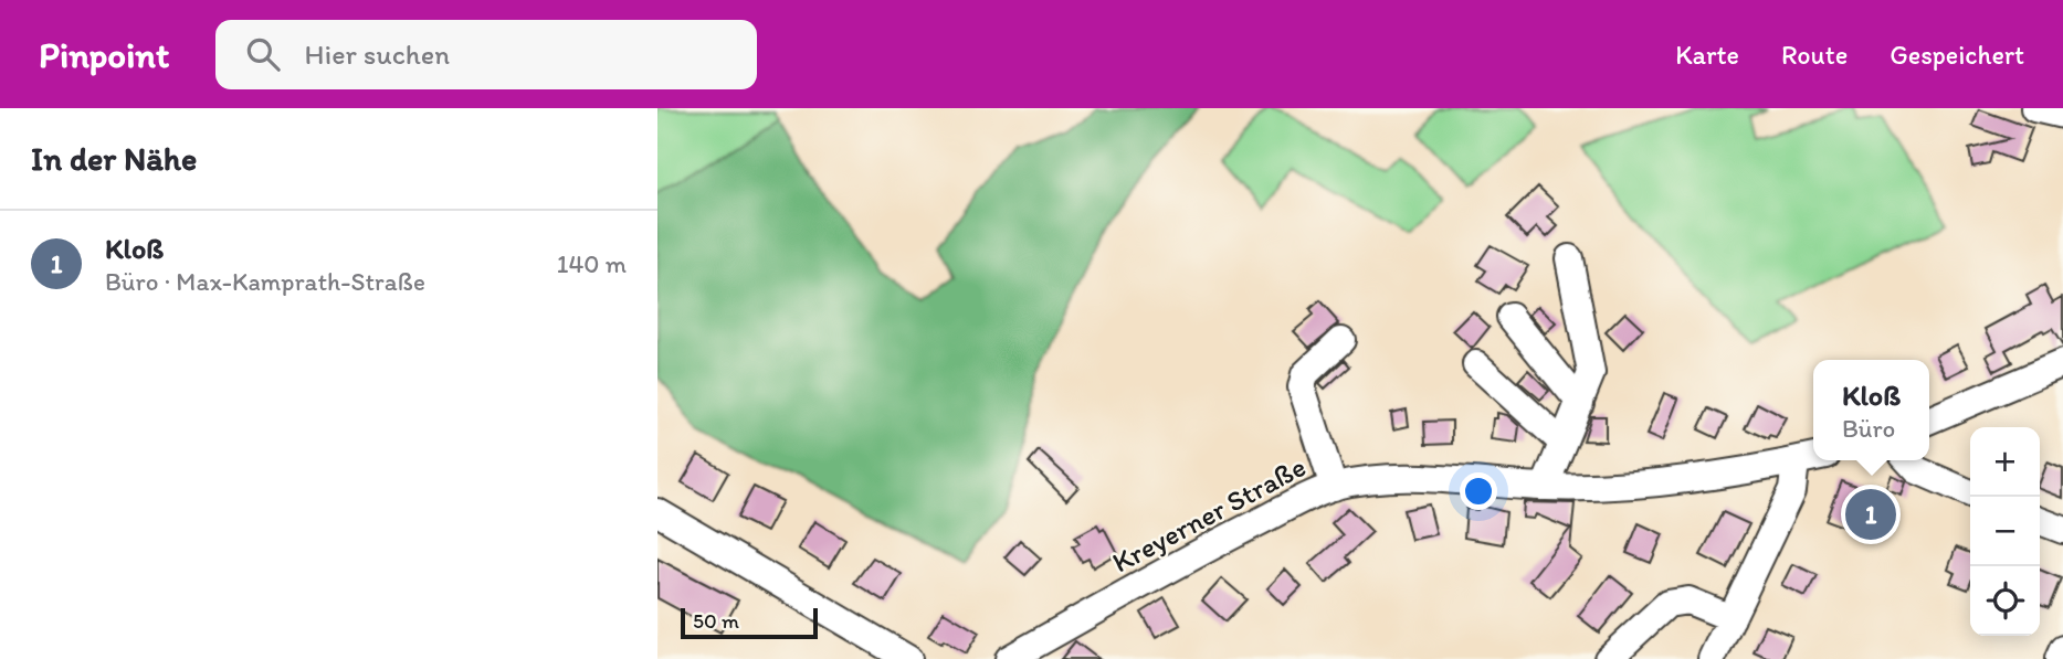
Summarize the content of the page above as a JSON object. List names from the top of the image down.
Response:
{
  "streets": {
    "street": ["Kreyerner Straße"]
  },
  "scale_bar": "50 m",
  "page": {
    "header": "Pinpoint",
    "search": "Hier suchen",
    "nav": ["Karte", "Route", "Gespeichert"],
    "heading": "In der Nähe",
    "list": [
      {
        "mark": "1",
        "name": "Kloß",
        "note": "Büro · Max-Kamprath-Straße",
        "value": "140 m"
      }
    ],
    "popup": ["Kloß", "Büro"],
    "map_buttons": ["+", "−"],
    "pins": "1",
    "scale": "50 m"
  }
}
